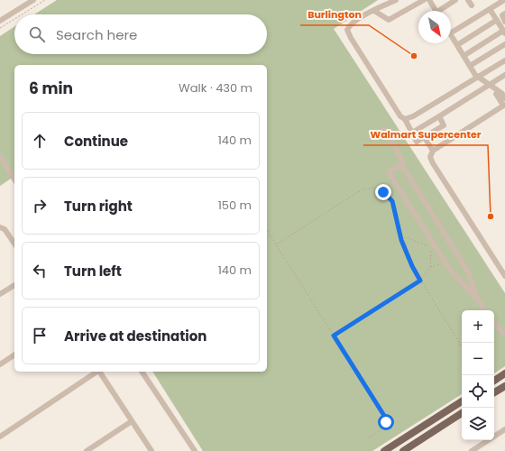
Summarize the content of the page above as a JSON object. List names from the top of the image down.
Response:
{
  "places": ["Burlington", "Walmart Supercenter"],
  "north": "bottom right",
  "page": {
    "search": "Search here",
    "heading": ["6 min", "Walk · 430 m"],
    "list": [
      ["Continue", "140 m"],
      ["Turn right", "150 m"],
      ["Turn left", "140 m"],
      "Arrive at destination"
    ],
    "map_buttons": ["+", "−"]
  }
}
